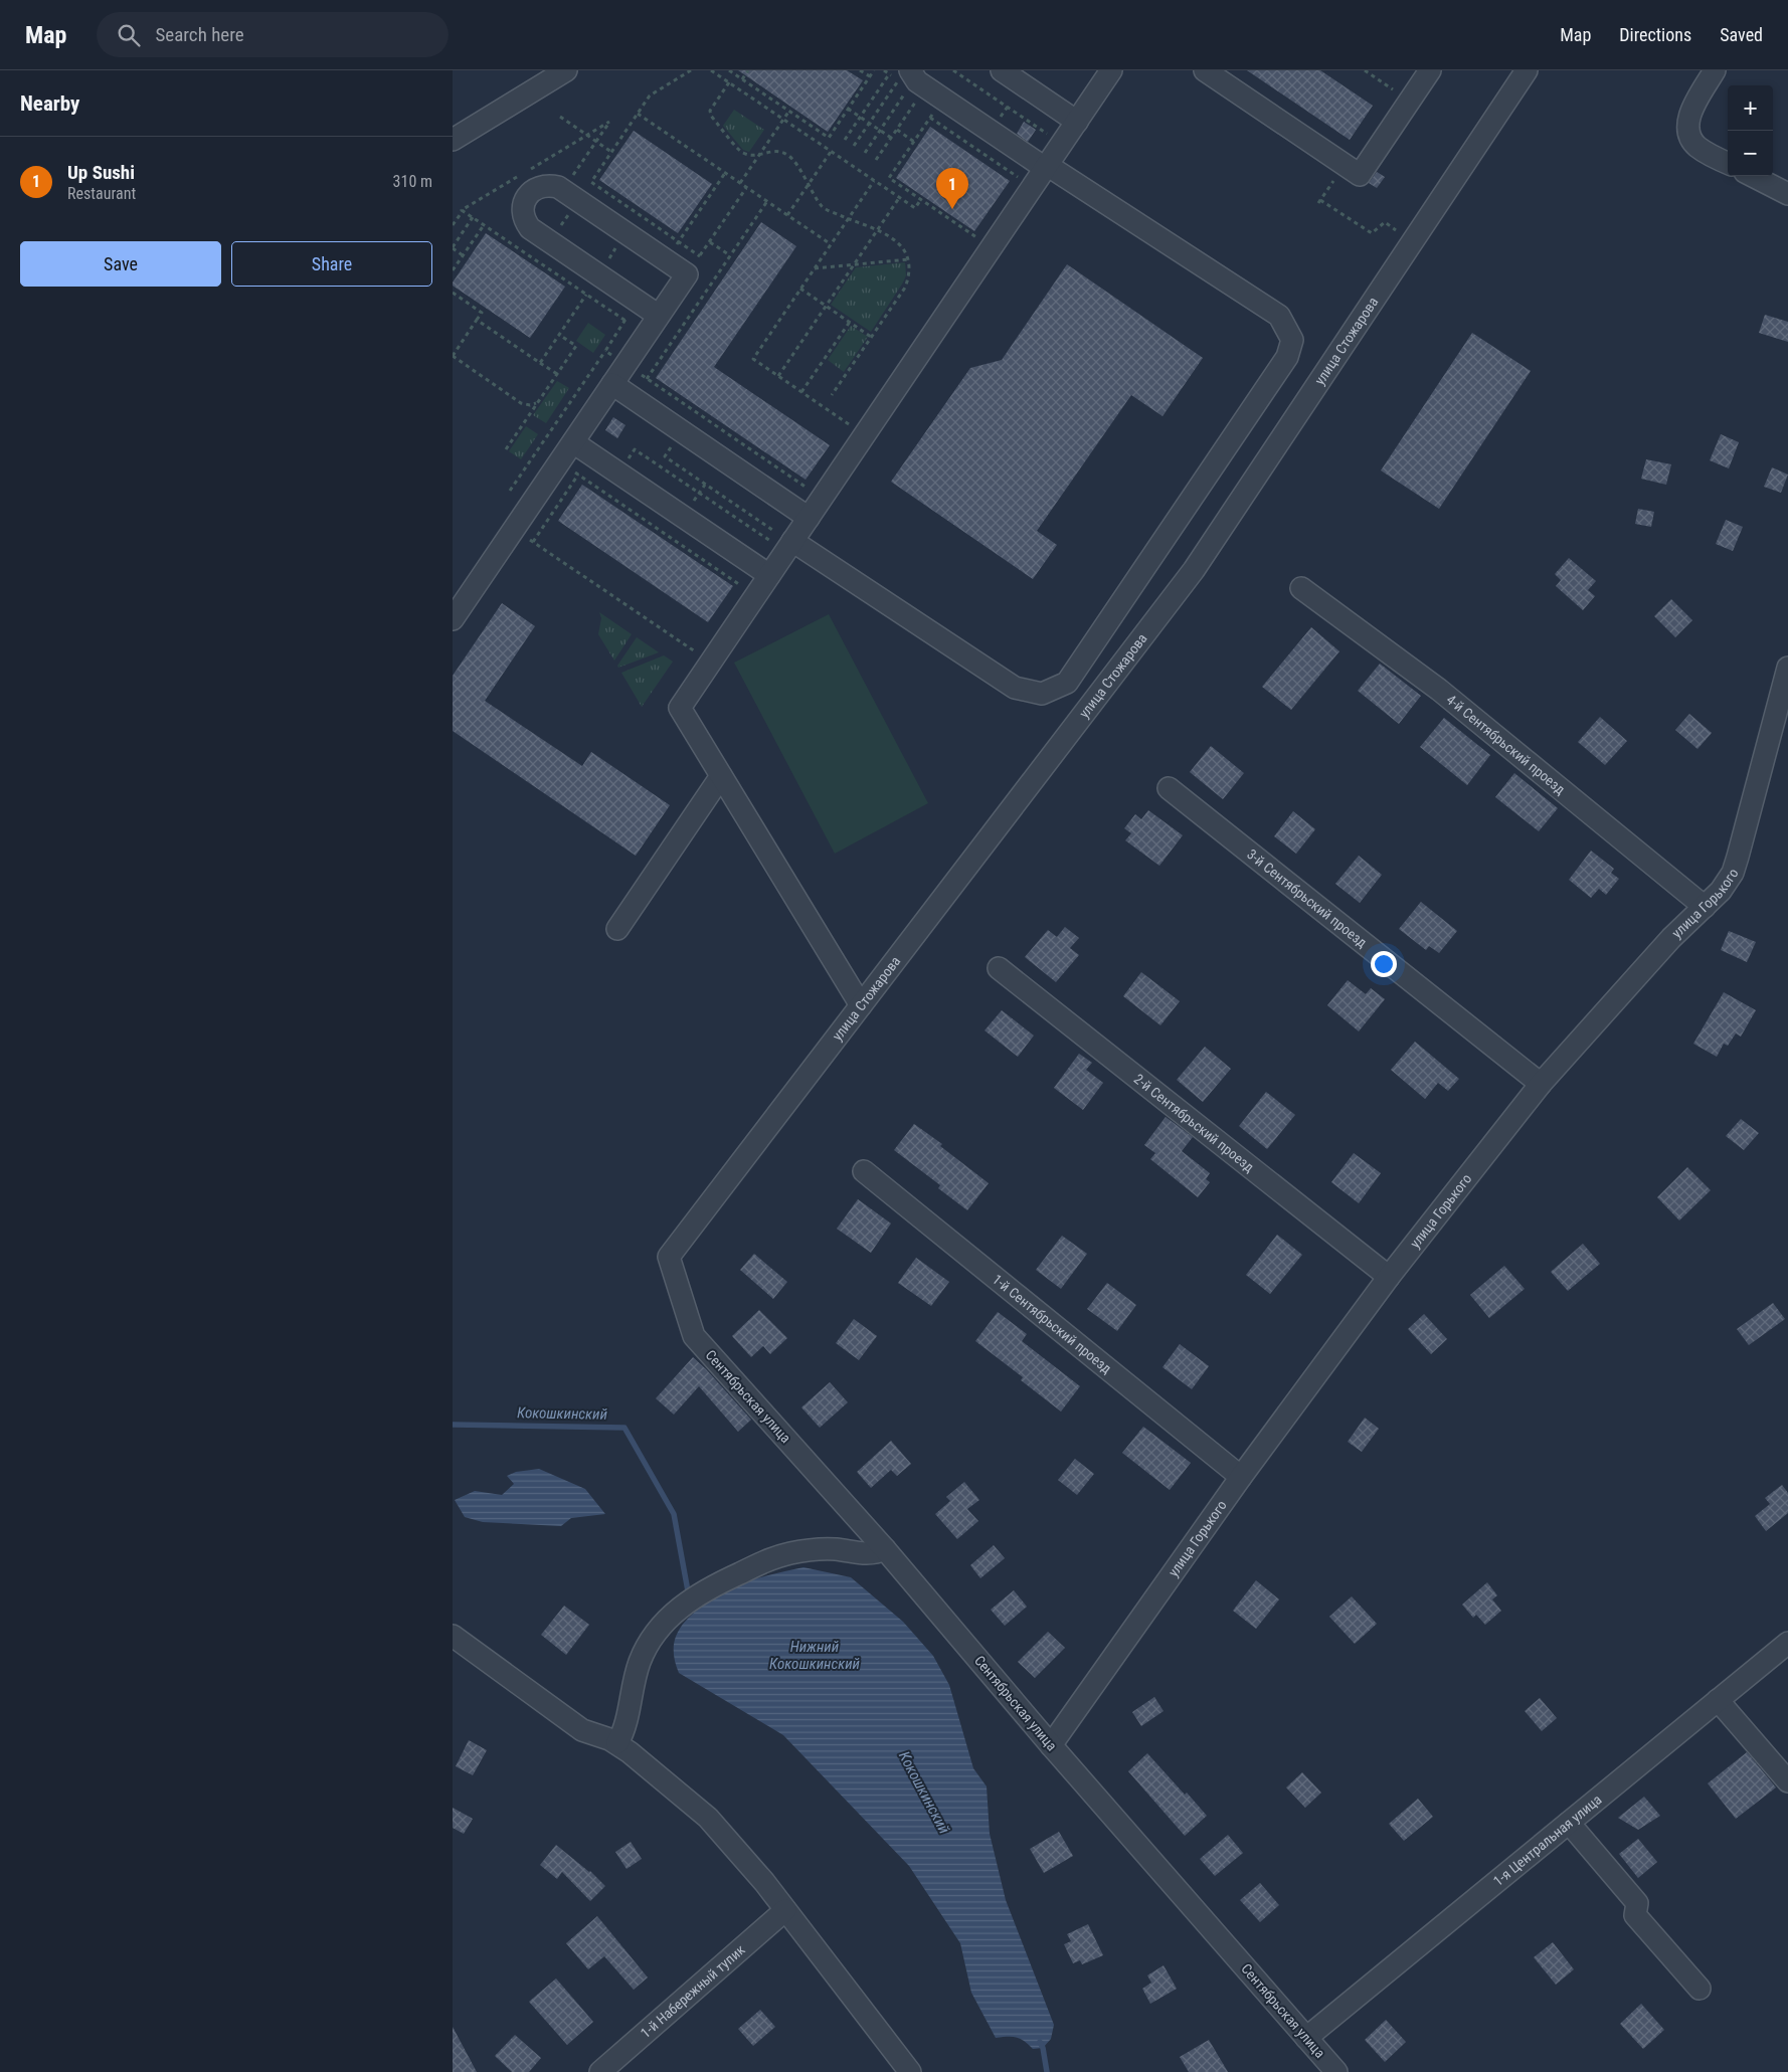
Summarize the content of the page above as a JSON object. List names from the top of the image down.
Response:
{
  "streets": {
    "street": [
      "улица Стожарова",
      "4-й Сентябрьский проезд",
      "3-й Сентябрьский проезд",
      "улица Горького",
      "2-й Сентябрьский проезд",
      "1-й Сентябрьский проезд",
      "Сентябрьская улица",
      "1-я Центральная улица",
      "1-й Набережный тупик"
    ]
  },
  "crossings": [
    ["улица Стожарова", "Сентябрьская улица"],
    ["4-й Сентябрьский проезд", "улица Горького"],
    ["3-й Сентябрьский проезд", "улица Горького"],
    ["улица Горького", "2-й Сентябрьский проезд"],
    ["улица Горького", "1-й Сентябрьский проезд"],
    ["улица Горького", "Сентябрьская улица"],
    ["Сентябрьская улица", "1-я Центральная улица"]
  ],
  "water": ["Кокошкинский", "Нижний Кокошкинский"],
  "page": {
    "header": "Map",
    "search": "Search here",
    "nav": ["Map", "Directions", "Saved"],
    "heading": "Nearby",
    "map_buttons": ["+", "−"],
    "list": [
      {
        "mark": "1",
        "name": "Up Sushi",
        "note": "Restaurant",
        "value": "310 m"
      }
    ],
    "pins": "1",
    "buttons": ["Save", "Share"]
  }
}
